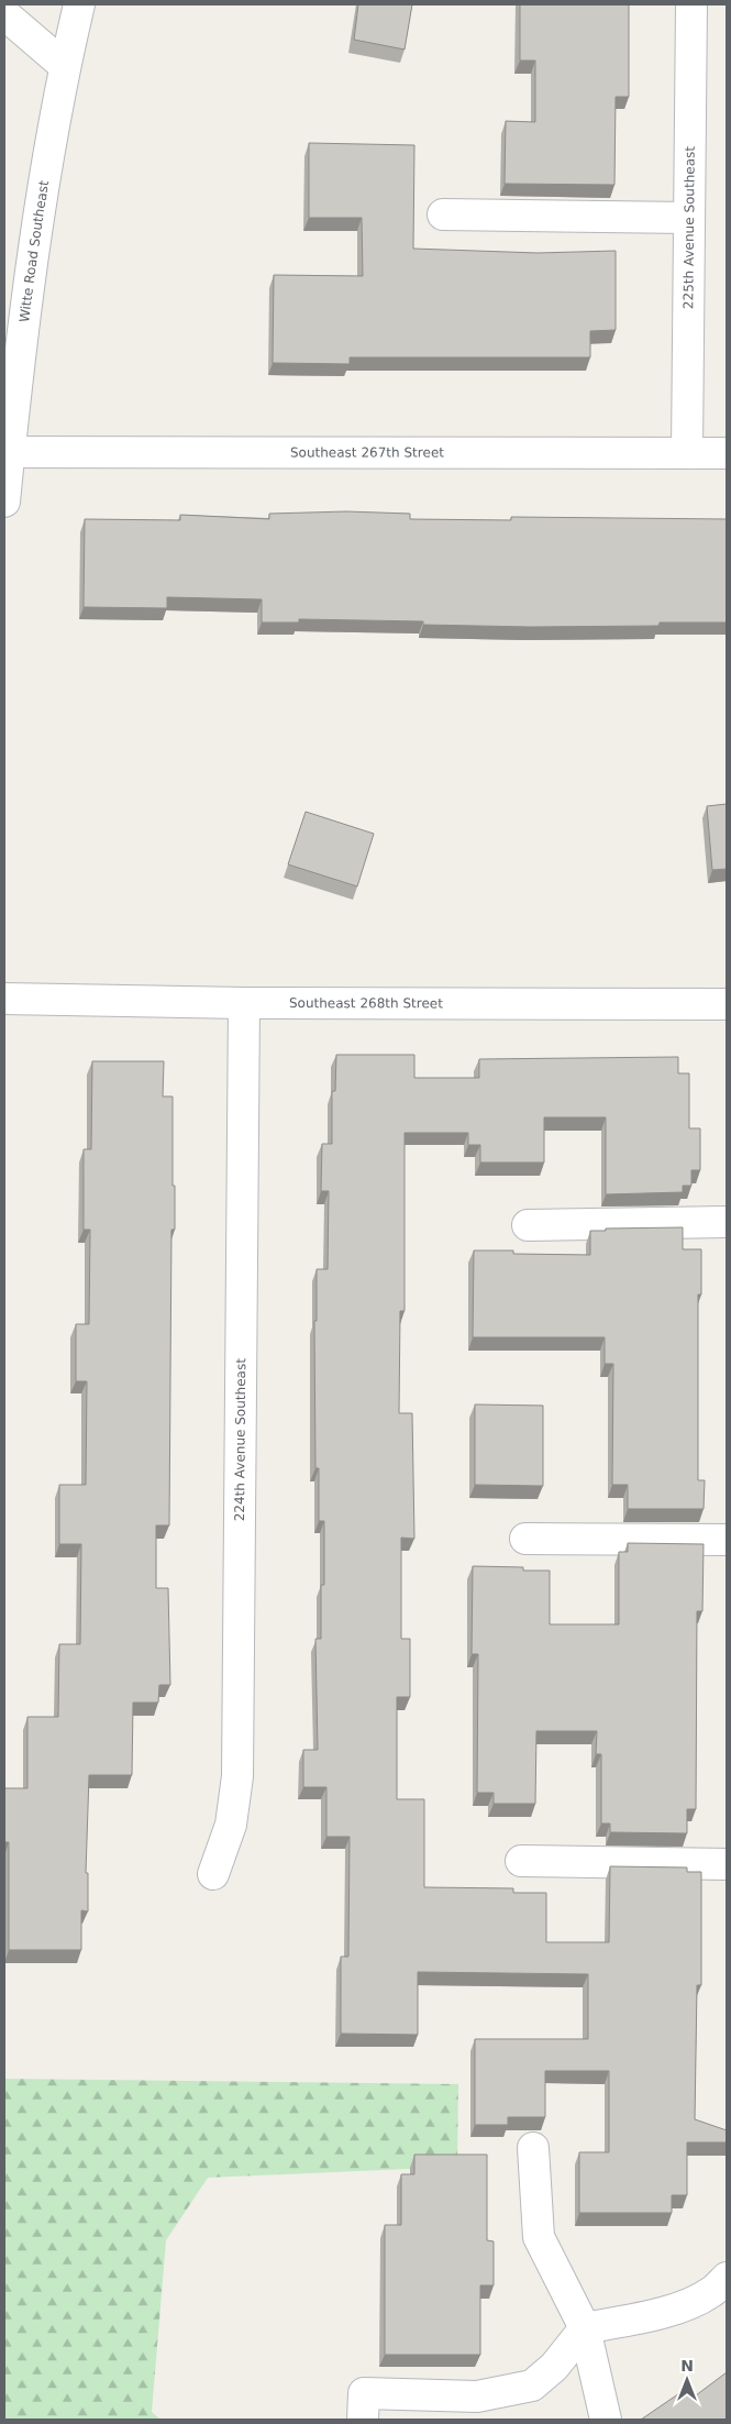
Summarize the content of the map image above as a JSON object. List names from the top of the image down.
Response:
{
  "streets": {
    "street": [
      "225th Avenue Southeast",
      "Witte Road Southeast",
      "Southeast 267th Street",
      "Southeast 268th Street",
      "224th Avenue Southeast"
    ]
  },
  "crossings": [
    ["225th Avenue Southeast", "Southeast 267th Street"],
    ["Witte Road Southeast", "Southeast 267th Street"],
    ["Southeast 268th Street", "224th Avenue Southeast"]
  ],
  "north": "top"
}
